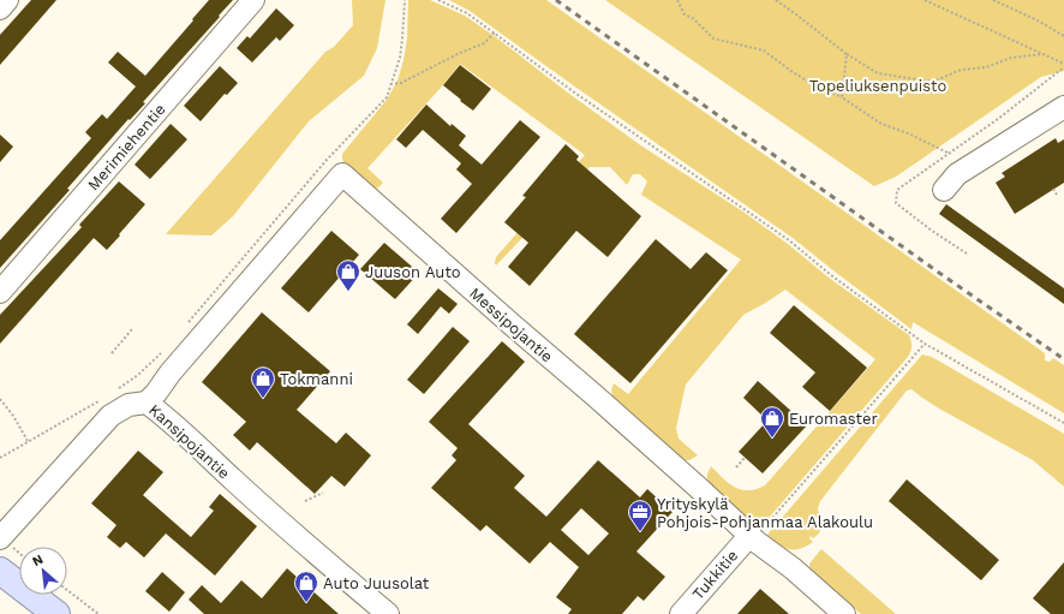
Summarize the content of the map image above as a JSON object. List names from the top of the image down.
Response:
{
  "streets": {
    "street": [
      "Merimiehentie",
      "Messipojantie",
      "Kansipojantie",
      "Tukkitie"
    ]
  },
  "crossings": [
    ["Messipojantie", "Kansipojantie"],
    ["Messipojantie", "Tukkitie"]
  ],
  "parks": ["Topeliuksenpuisto"],
  "places": {
    "shop": [
      "Juuson Auto",
      "Tokmanni",
      "Euromaster",
      "Auto Juusolat"
    ],
    "office": ["Yrityskylä Pohjois-Pohjanmaa Alakoulu"]
  },
  "north": "top left"
}
